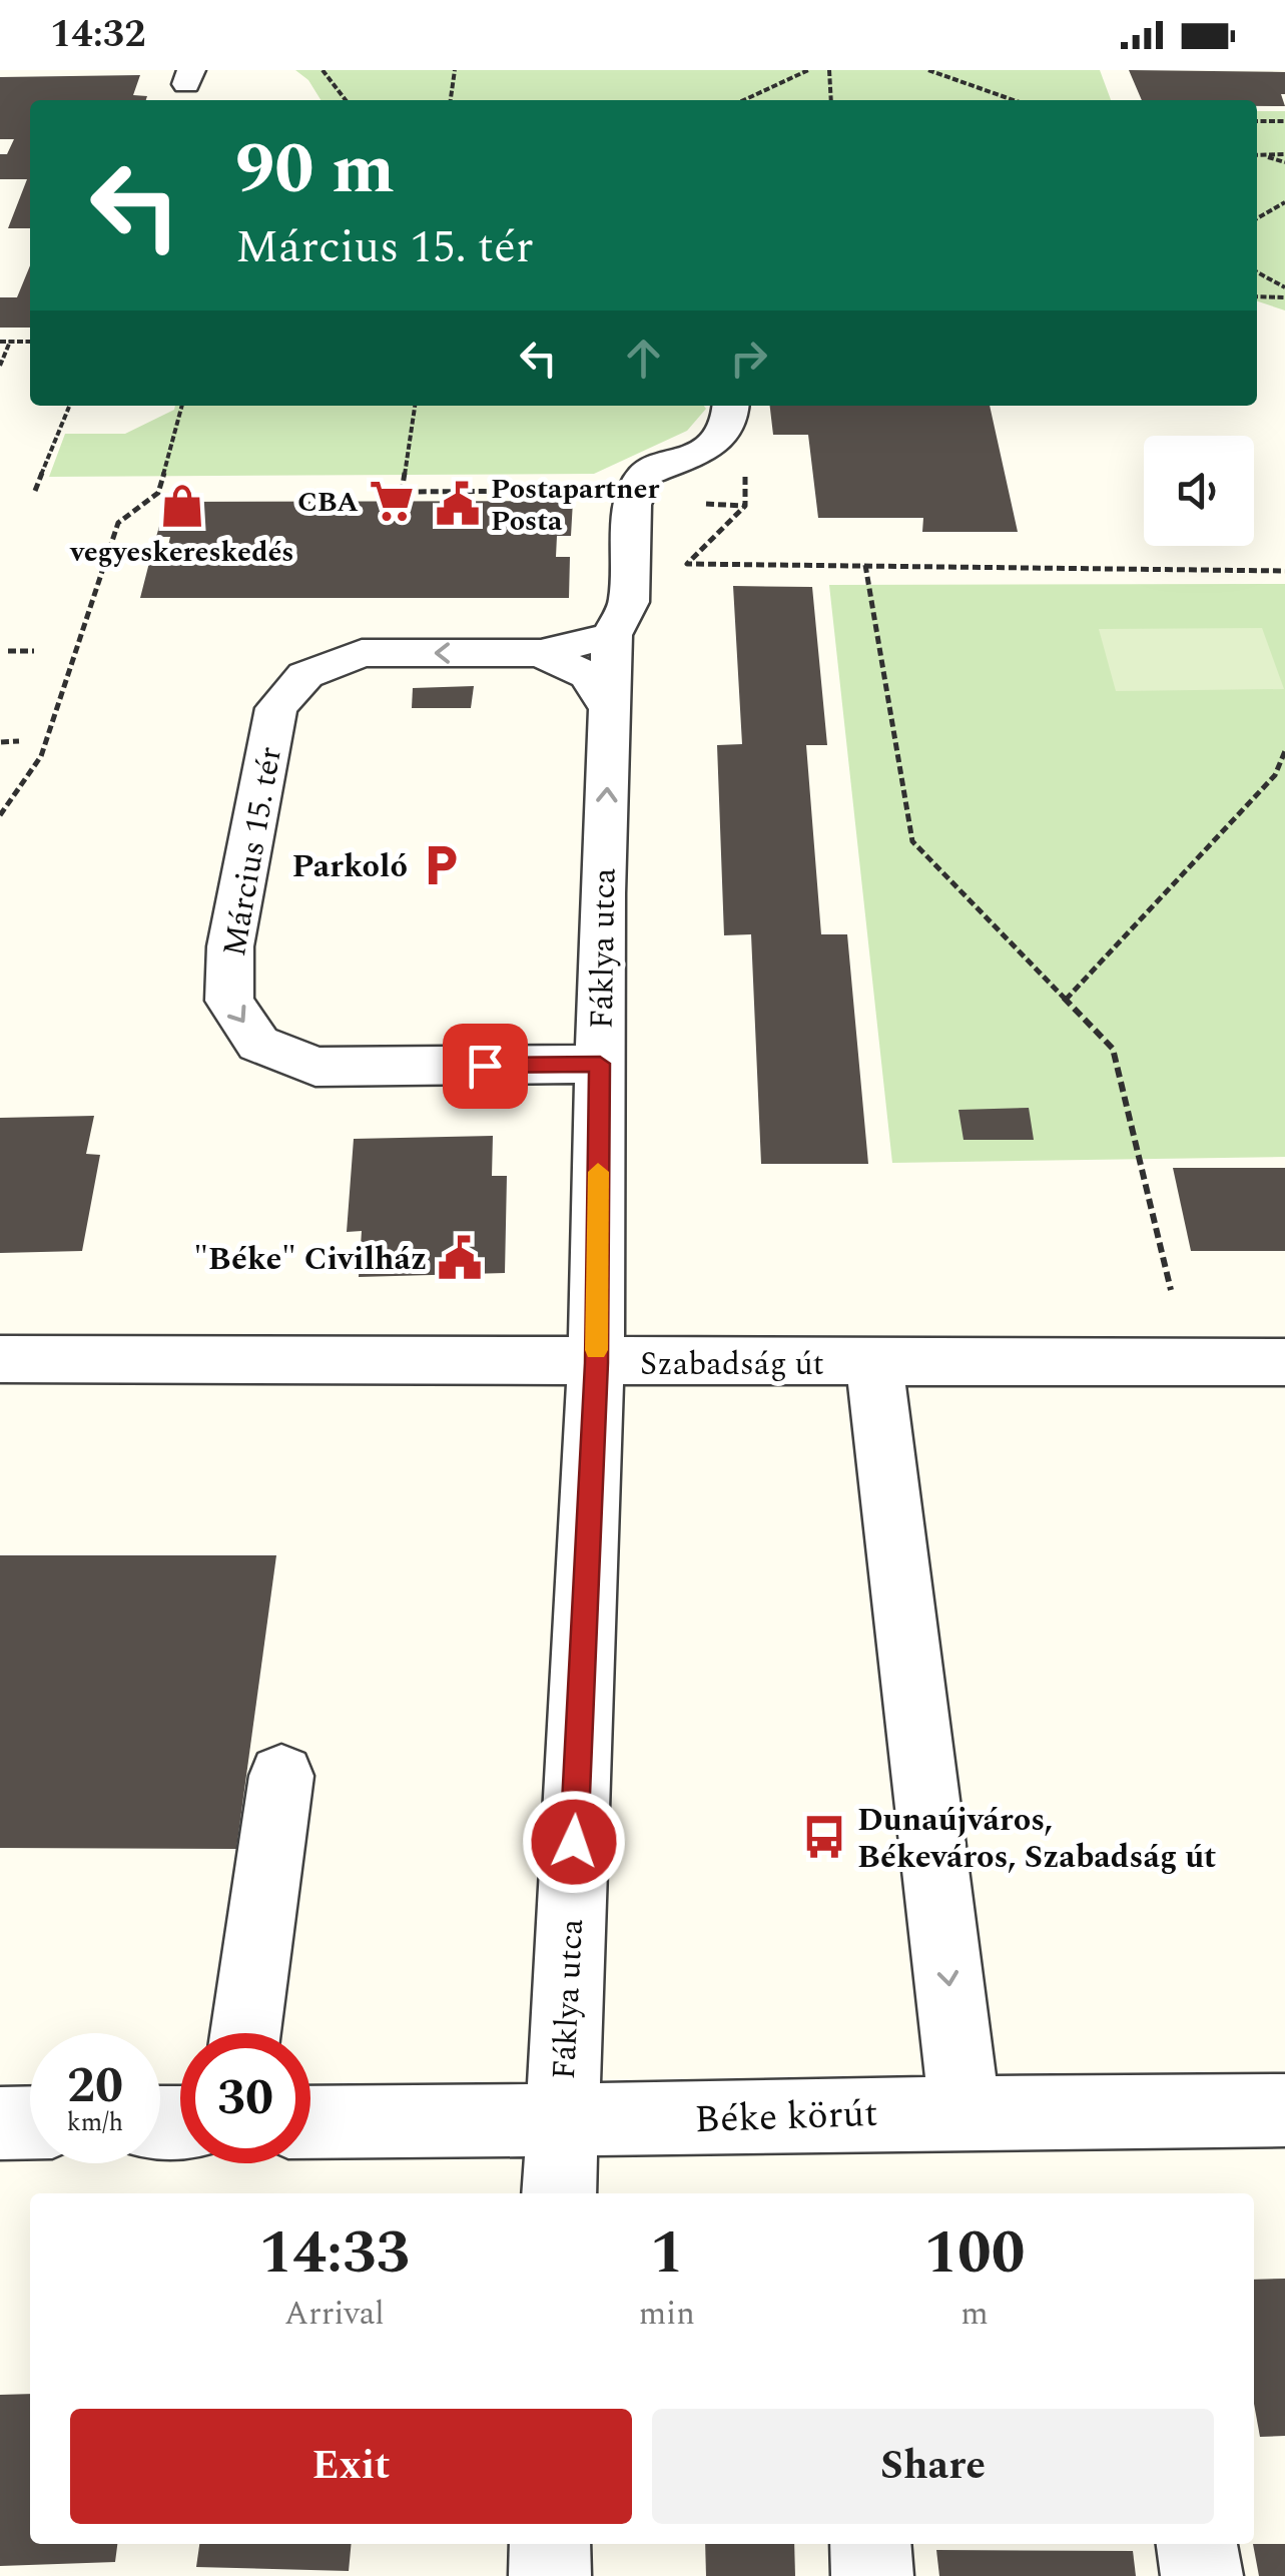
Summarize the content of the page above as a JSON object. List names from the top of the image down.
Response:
{
  "streets": {
    "street": [
      "Március 15. tér",
      "Fáklya utca",
      "Szabadság út",
      "Béke körút"
    ]
  },
  "crossings": [
    ["Március 15. tér", "Fáklya utca"],
    ["Fáklya utca", "Szabadság út"],
    ["Fáklya utca", "Béke körút"]
  ],
  "places": {
    "supermarket": ["CBA"],
    "public building": ["Postapartner Posta", "\"Béke\" Civilház"],
    "shop": ["vegyeskereskedés"],
    "parking": ["Parkoló"],
    "bus stop": ["Dunaújváros, Békeváros, Szabadság út"]
  },
  "page": {
    "status": "14:32",
    "turn": ["90 m", "Március 15. tér"],
    "speed": "20 km/h",
    "limit": "30",
    "eta": [
      "14:33",
      "Arrival",
      "1",
      "min",
      "100",
      "m"
    ],
    "buttons": ["Exit", "Share"]
  }
}
